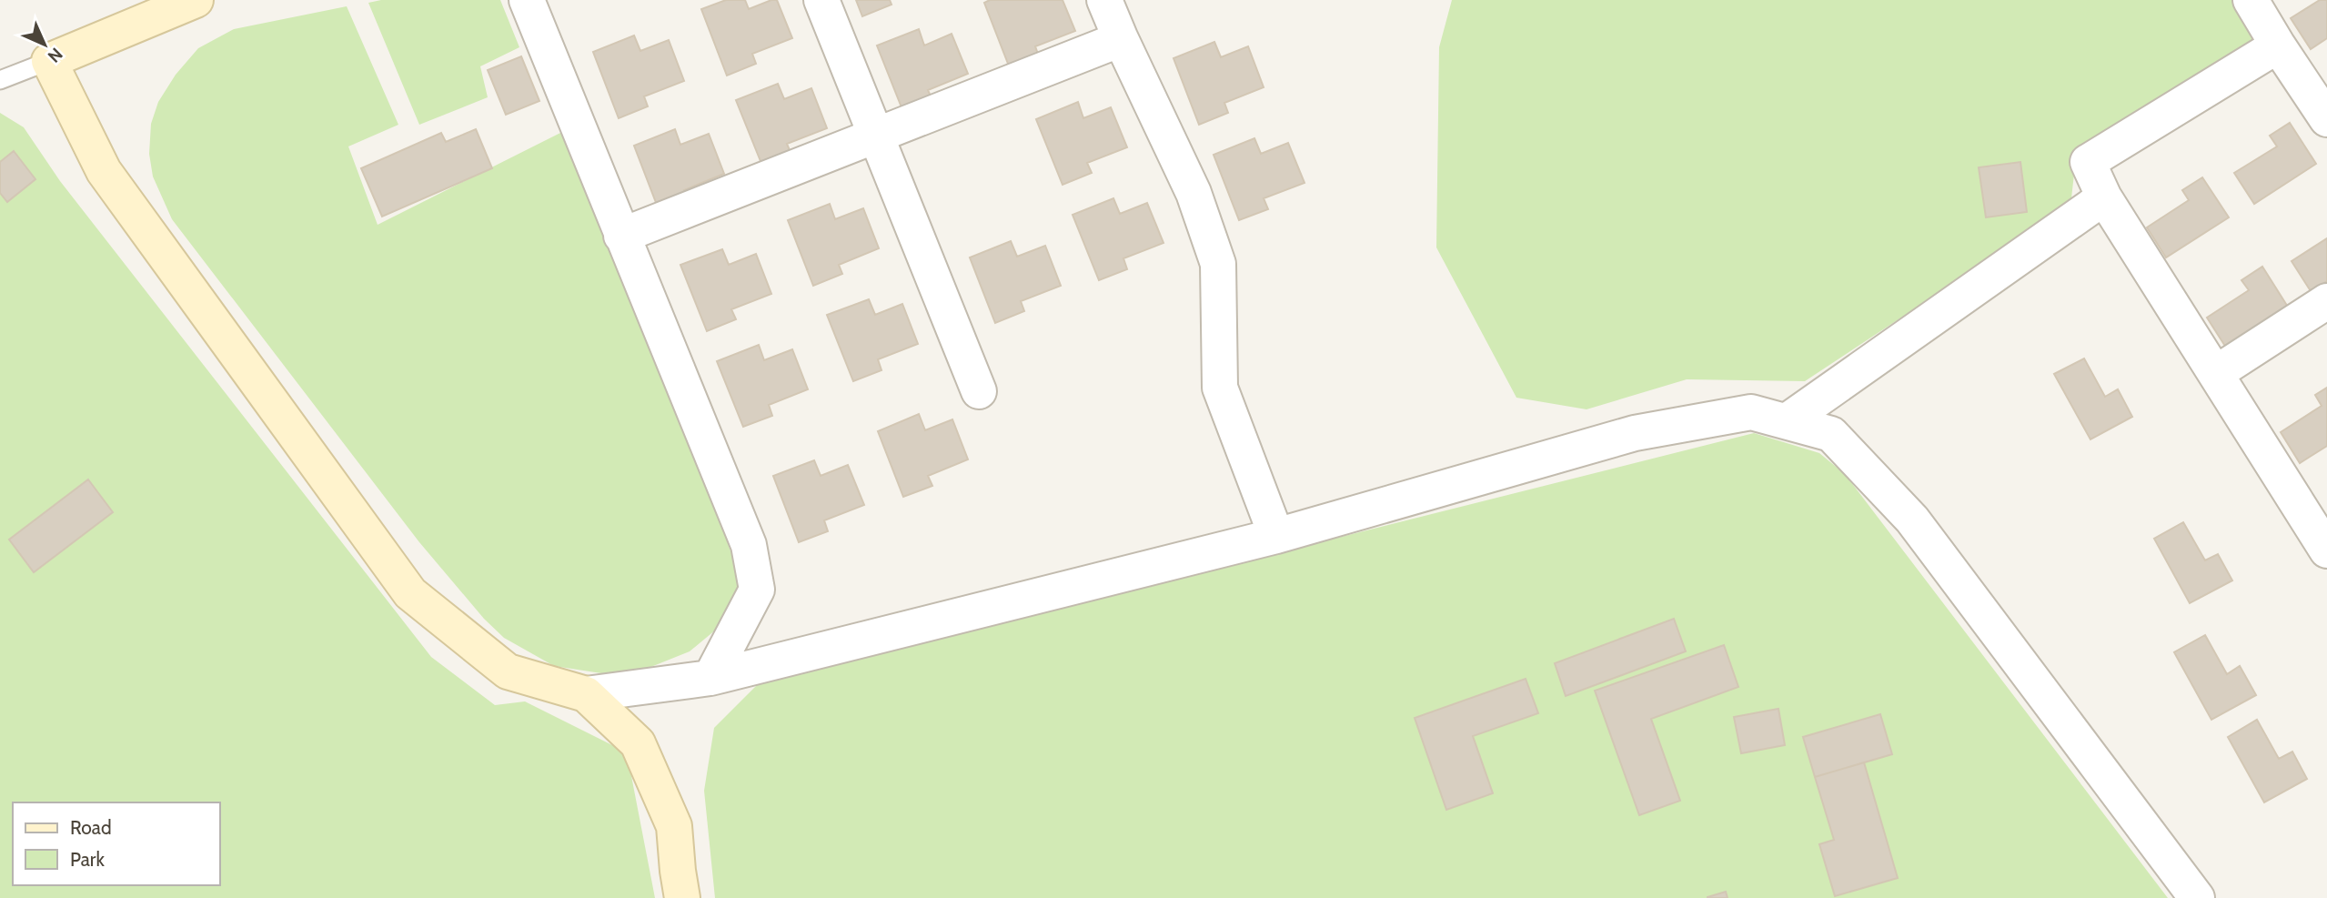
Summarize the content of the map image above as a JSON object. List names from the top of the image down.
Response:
{
  "legend": ["Road", "Park"],
  "north": "bottom right"
}
